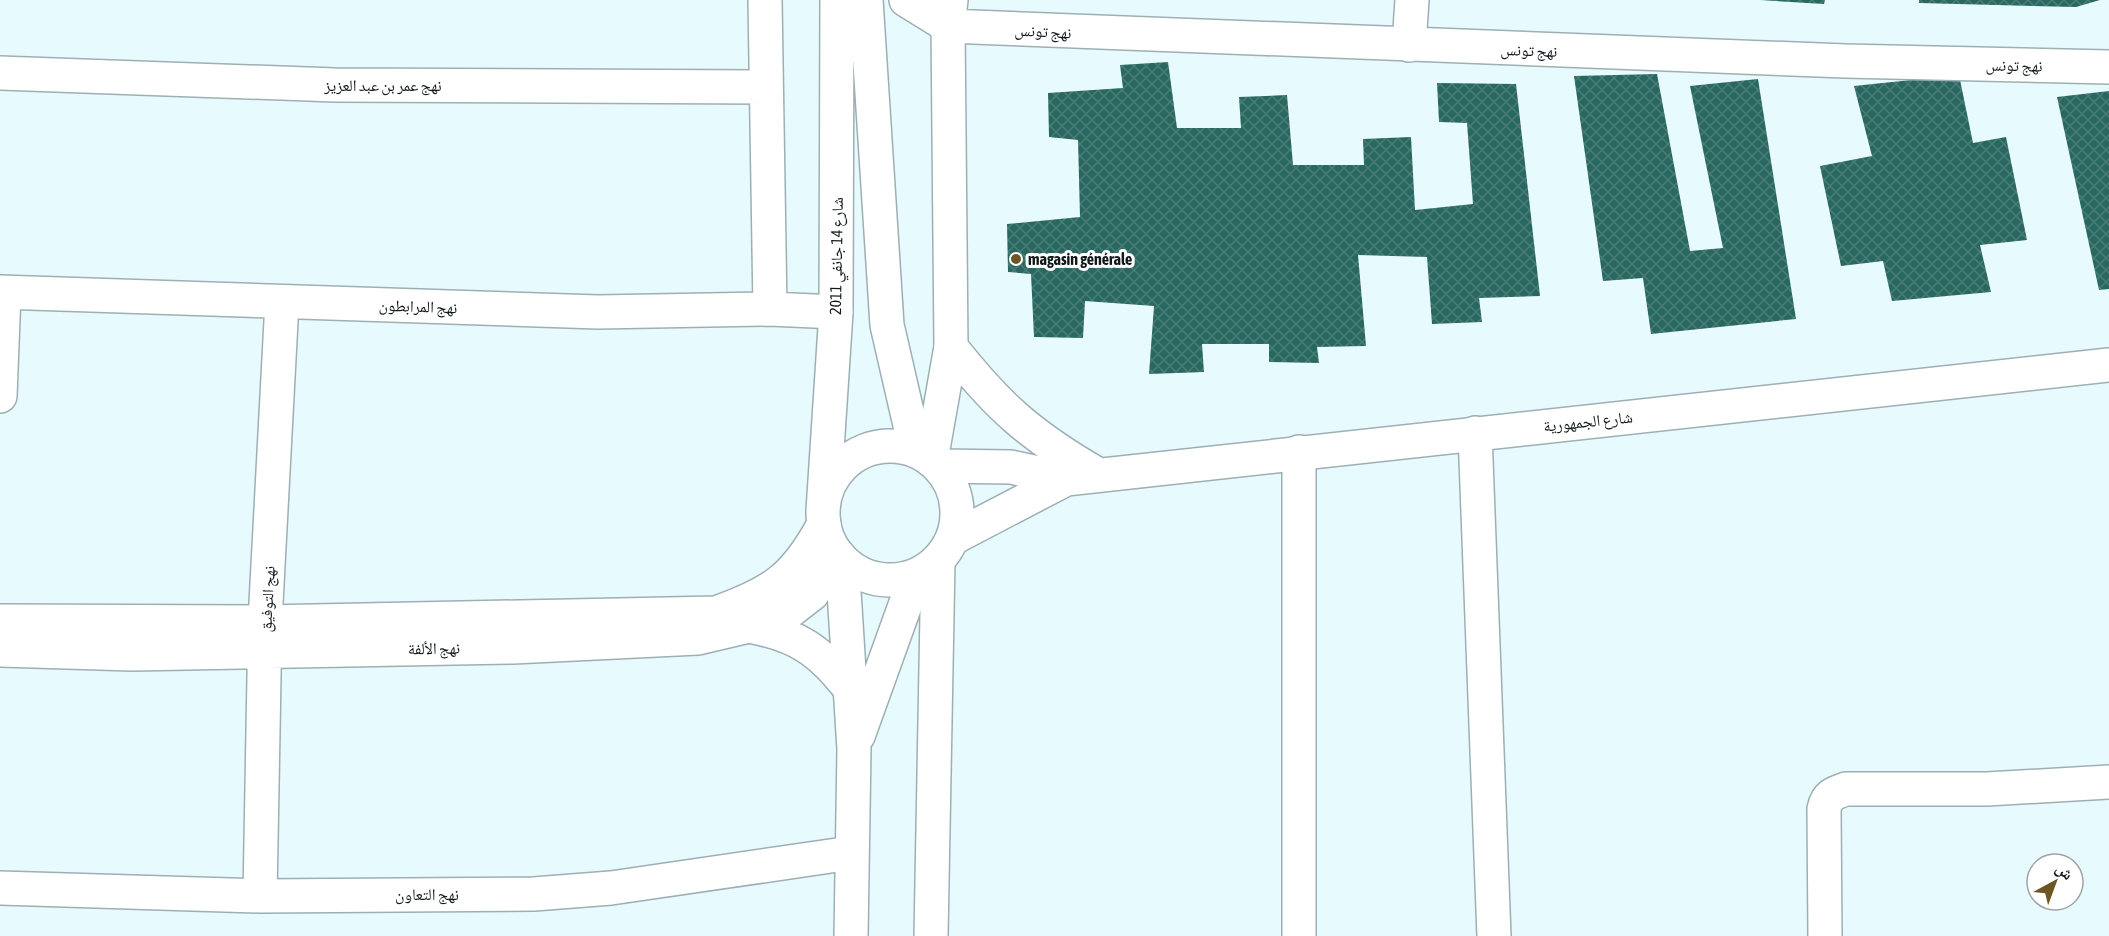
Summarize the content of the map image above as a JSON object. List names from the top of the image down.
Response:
{
  "streets": {
    "street": [
      "نهج تونس",
      "نهج عمر بن عبد العزيز",
      "شارع 14 جانفي 2011",
      "نهج المرابطون",
      "شارع الجمهورية",
      "نهج التوفيق",
      "نهج الألفة",
      "نهج التعاون"
    ]
  },
  "crossings": [
    ["شارع 14 جانفي 2011", "نهج المرابطون"],
    ["شارع 14 جانفي 2011", "نهج الألفة"],
    ["نهج المرابطون", "نهج التوفيق"],
    ["نهج التوفيق", "نهج الألفة"],
    ["نهج التوفيق", "نهج التعاون"]
  ],
  "places": ["magasin générale"],
  "north": "top right"
}
